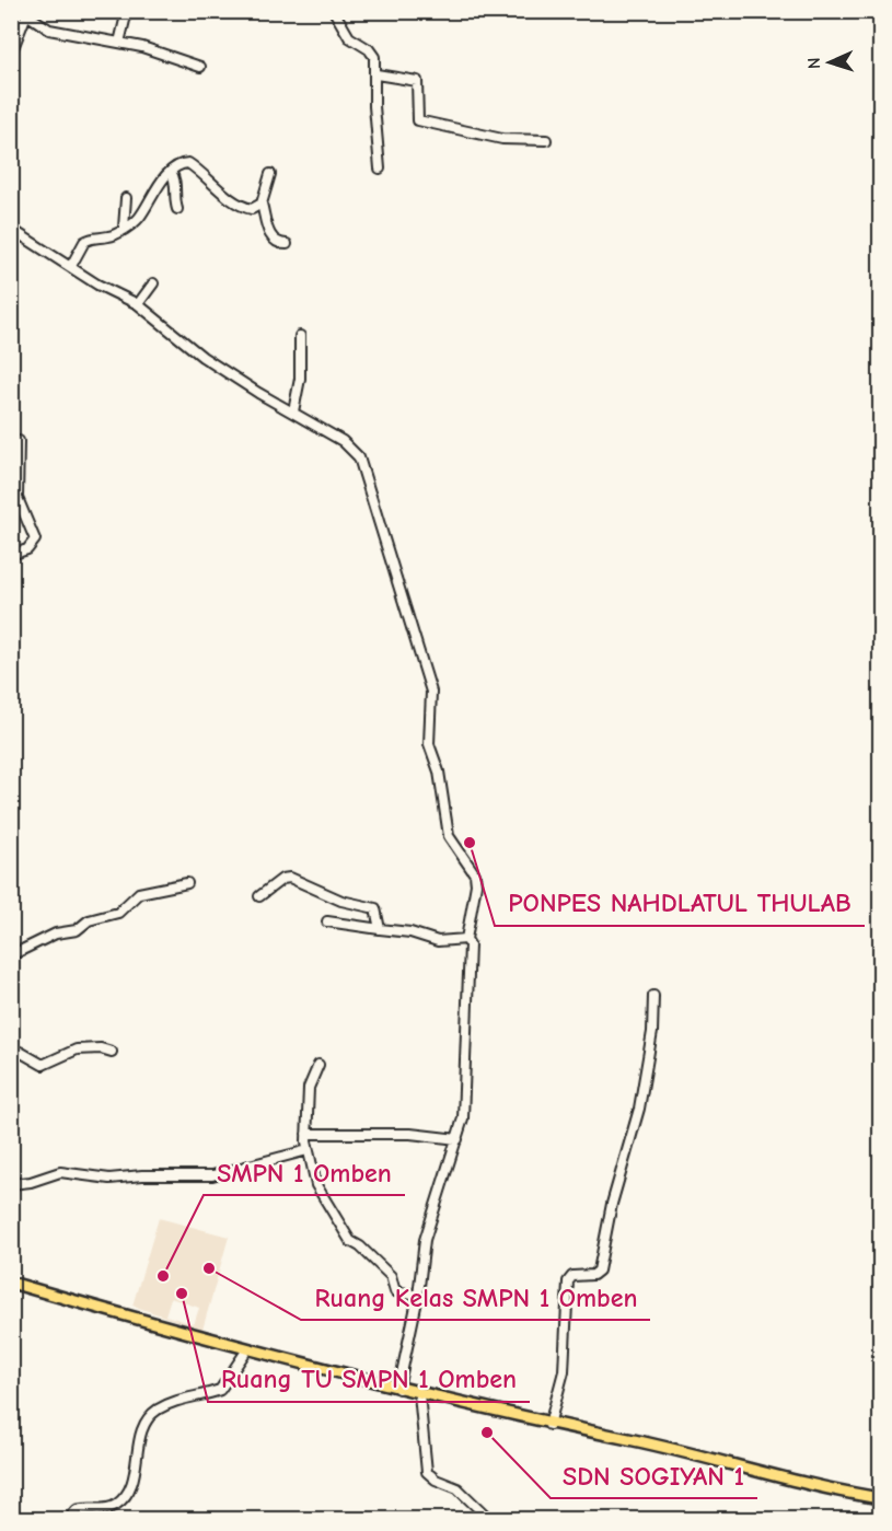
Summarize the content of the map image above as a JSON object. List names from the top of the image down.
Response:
{
  "places": [
    "PONPES NAHDLATUL THULAB",
    "Ruang Kelas SMPN 1 Omben",
    "SMPN 1 Omben",
    "Ruang TU SMPN 1 Omben",
    "SDN SOGIYAN 1"
  ],
  "north": "left"
}
